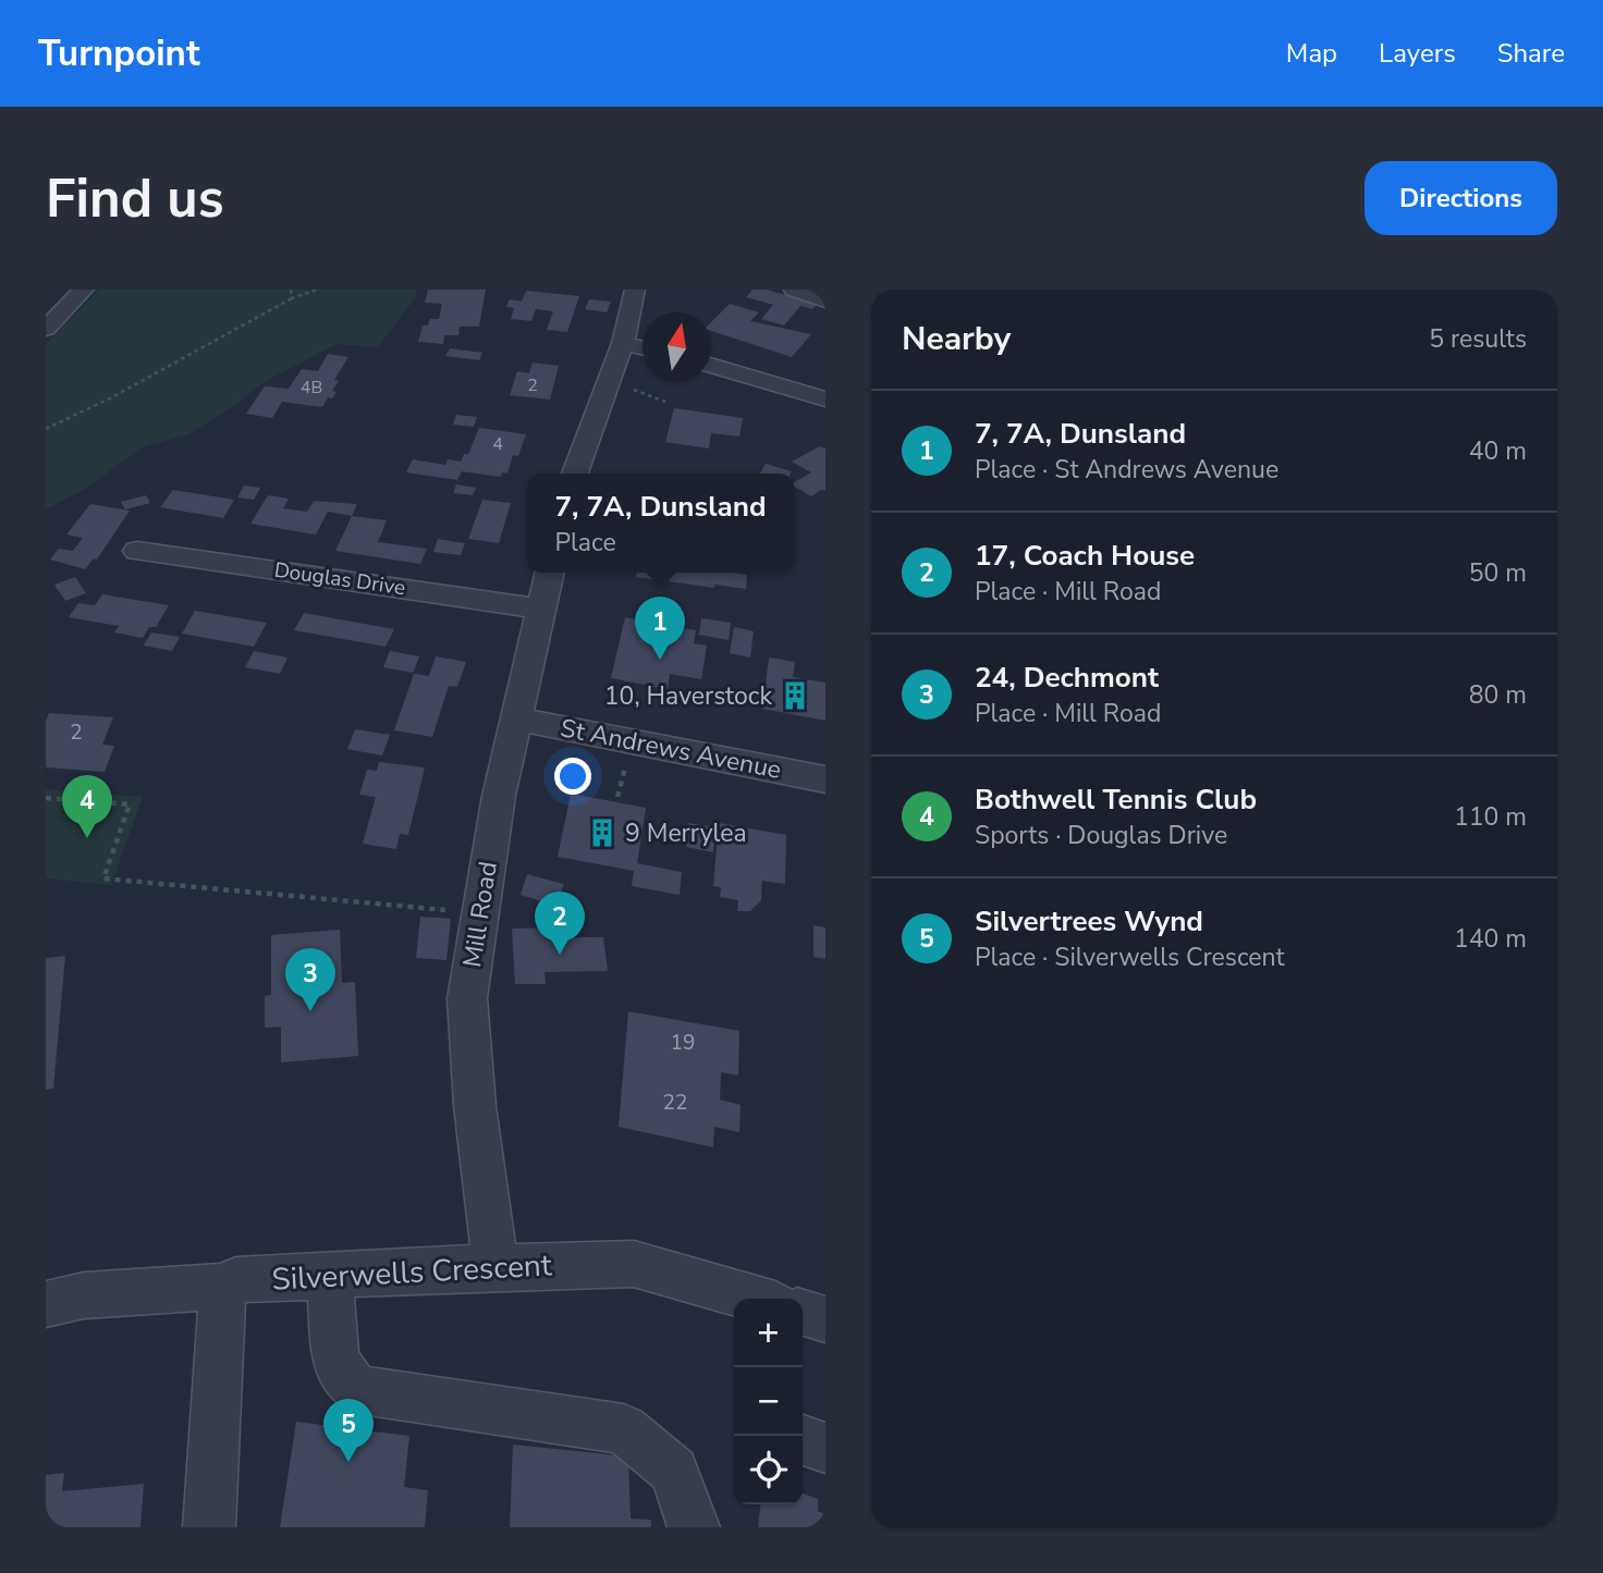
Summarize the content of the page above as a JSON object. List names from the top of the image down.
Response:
{
  "streets": {
    "street": [
      "Douglas Drive",
      "St Andrews Avenue",
      "Mill Road",
      "Silverwells Crescent"
    ]
  },
  "crossings": [
    ["Douglas Drive", "Mill Road"],
    ["St Andrews Avenue", "Mill Road"],
    ["Mill Road", "Silverwells Crescent"]
  ],
  "places": {
    "building": ["10, Haverstock", "9 Merrylea"]
  },
  "house_numbers": [
    "2",
    "4B",
    "4",
    "2",
    "19",
    "22"
  ],
  "north": "top",
  "page": {
    "header": "Turnpoint",
    "nav": ["Map", "Layers", "Share"],
    "buttons": "Directions",
    "title": "Find us",
    "heading": ["Nearby", "5 results"],
    "list": [
      {
        "mark": "1",
        "name": "7, 7A, Dunsland",
        "note": "Place · St Andrews Avenue",
        "value": "40 m"
      },
      {
        "mark": "2",
        "name": "17, Coach House",
        "note": "Place · Mill Road",
        "value": "50 m"
      },
      {
        "mark": "3",
        "name": "24, Dechmont",
        "note": "Place · Mill Road",
        "value": "80 m"
      },
      {
        "mark": "4",
        "name": "Bothwell Tennis Club",
        "note": "Sports · Douglas Drive",
        "value": "110 m"
      },
      {
        "mark": "5",
        "name": "Silvertrees Wynd",
        "note": "Place · Silverwells Crescent",
        "value": "140 m"
      }
    ],
    "popup": ["7, 7A, Dunsland", "Place"],
    "pins": [
      "1",
      "4",
      "2",
      "3",
      "5"
    ],
    "map_buttons": ["+", "−"]
  }
}
